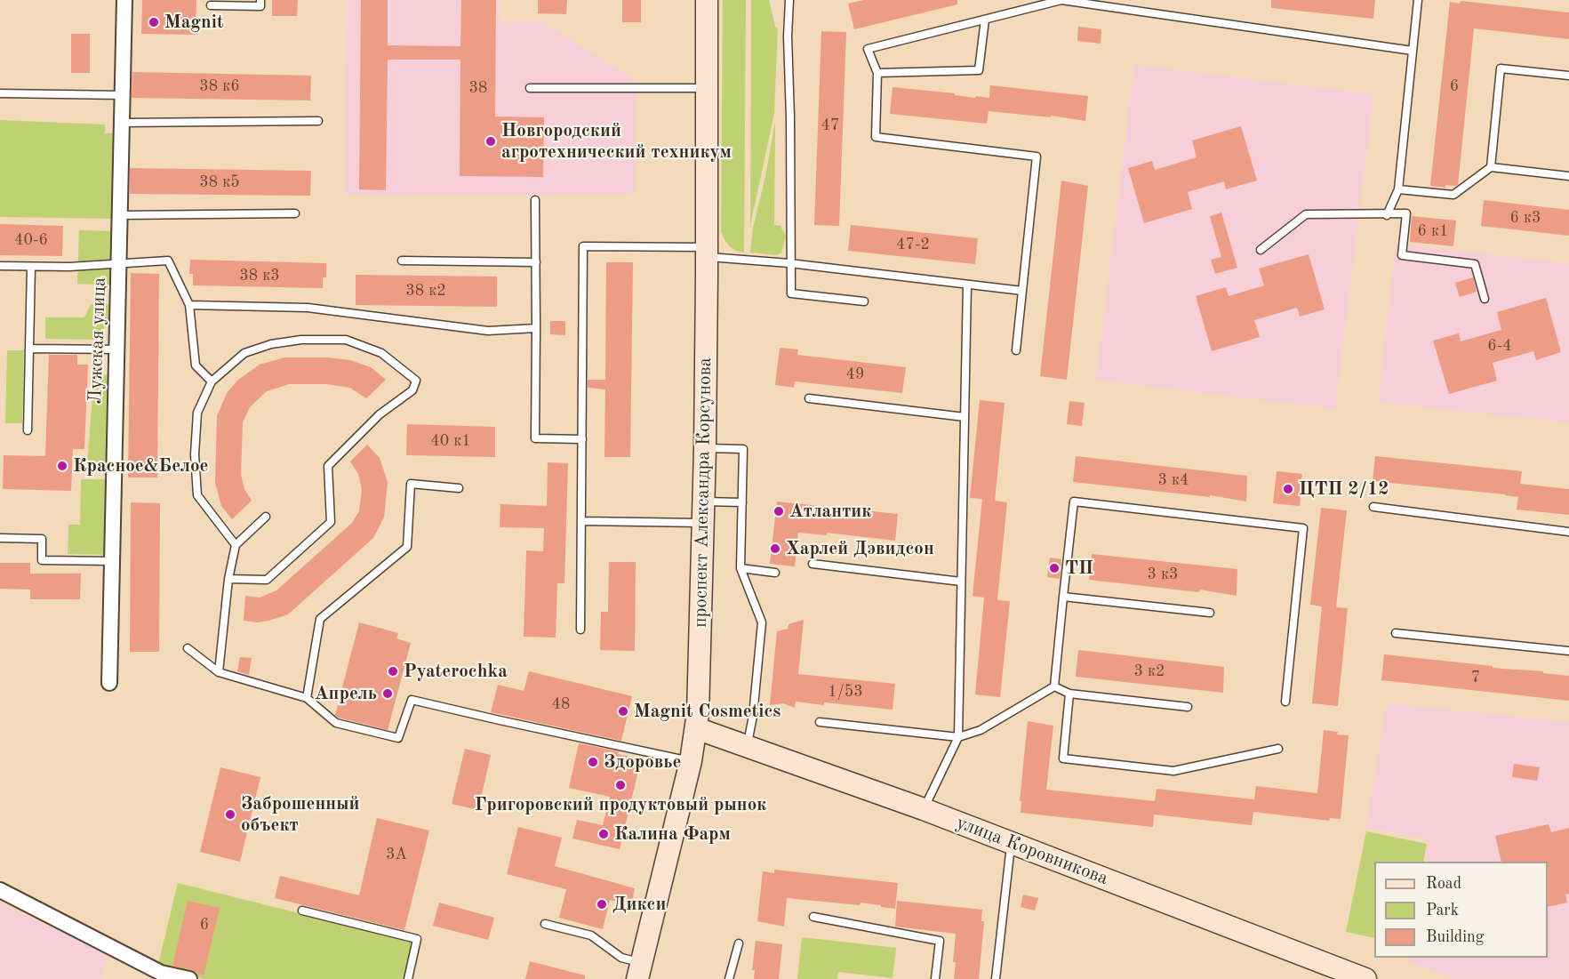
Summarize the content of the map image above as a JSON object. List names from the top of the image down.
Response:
{
  "streets": {
    "street": ["Лужская улица", "проспект Александра Корсунова", "улица Коровникова"]
  },
  "crossings": [
    ["проспект Александра Корсунова", "улица Коровникова"]
  ],
  "places": [
    "Magnit",
    "Новгородский агротехнический техникум",
    "Красное&Белое",
    "ЦТП 2/12",
    "Атлантик",
    "Харлей Дэвидсон",
    "ТП",
    "Pyaterochka",
    "Апрель",
    "Magnit Cosmetics",
    "Здоровье",
    "Григоровский продуктовый рынок",
    "Заброшенный объект",
    "Калина Фарм",
    "Дикси"
  ],
  "house_numbers": [
    "38 к6",
    "6",
    "38",
    "47",
    "38 к5",
    "6 к3",
    "6 к1",
    "40-6",
    "47-2",
    "38 к3",
    "38 к2",
    "6-4",
    "49",
    "40 к1",
    "3 к4",
    "3 к3",
    "3 к2",
    "7",
    "1/53",
    "48",
    "3А",
    "6"
  ],
  "legend": ["Road", "Park", "Building"]
}
